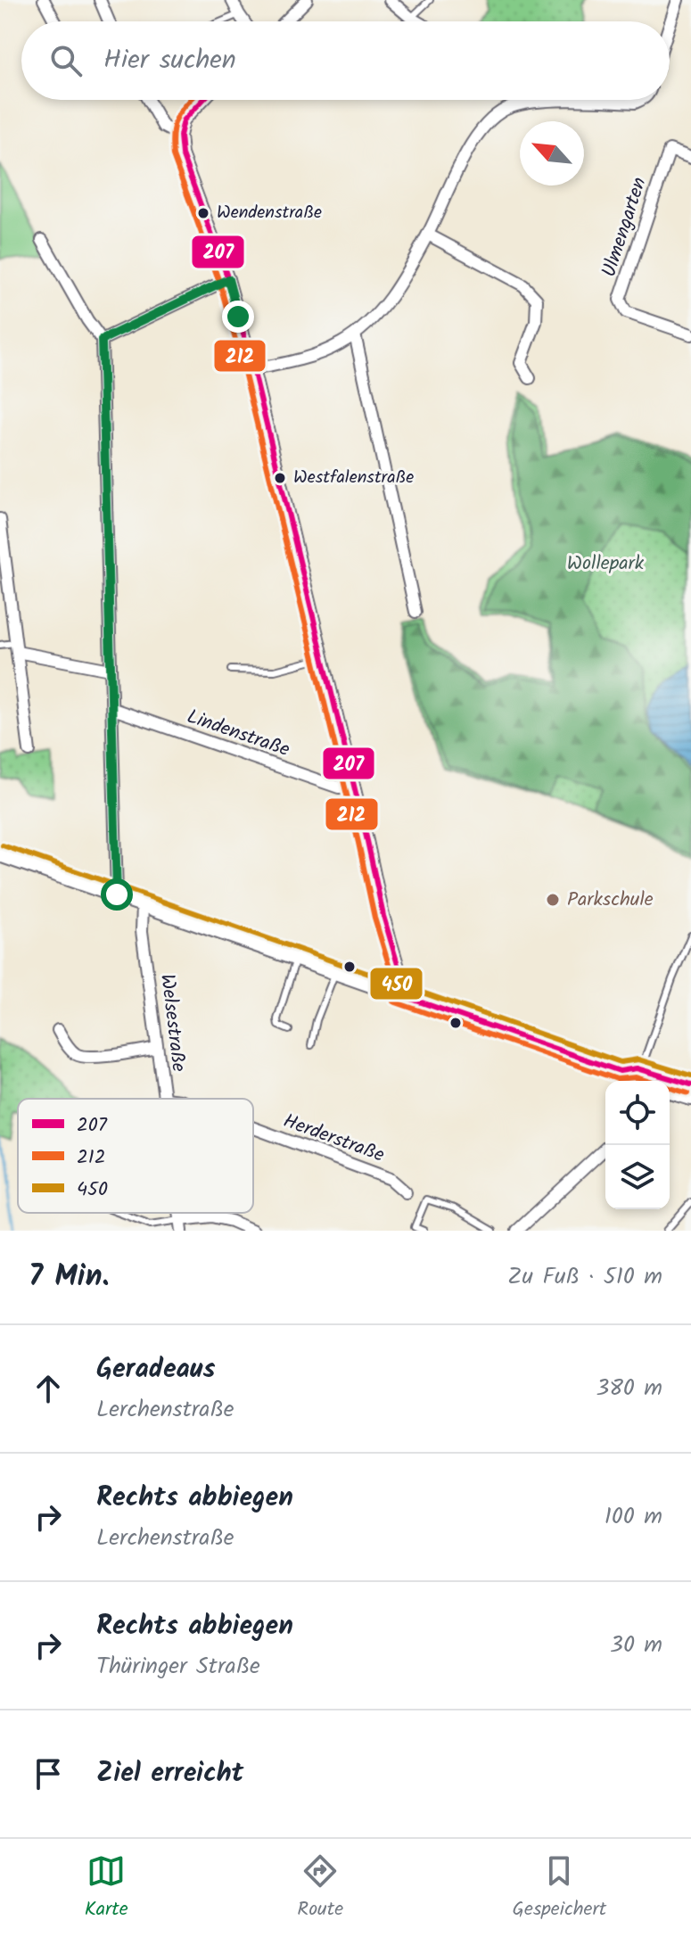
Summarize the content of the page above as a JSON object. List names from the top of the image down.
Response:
{
  "streets": {
    "street": [
      "Ulmengarten",
      "Lindenstraße",
      "Welsestraße",
      "Herderstraße"
    ]
  },
  "parks": ["Wollepark"],
  "places": ["Wendenstraße", "Westfalenstraße", "Parkschule"],
  "lines": ["transit line 207", "transit line 212", "transit line 450"],
  "legend": ["207", "212", "450"],
  "north": "top left",
  "page": {
    "search": "Hier suchen",
    "heading": ["7 Min.", "Zu Fuß · 510 m"],
    "list": [
      ["Geradeaus", "Lerchenstraße", "380 m"],
      ["Rechts abbiegen", "Lerchenstraße", "100 m"],
      ["Rechts abbiegen", "Thüringer Straße", "30 m"],
      "Ziel erreicht"
    ],
    "nav": ["Karte", "Route", "Gespeichert"]
  }
}
